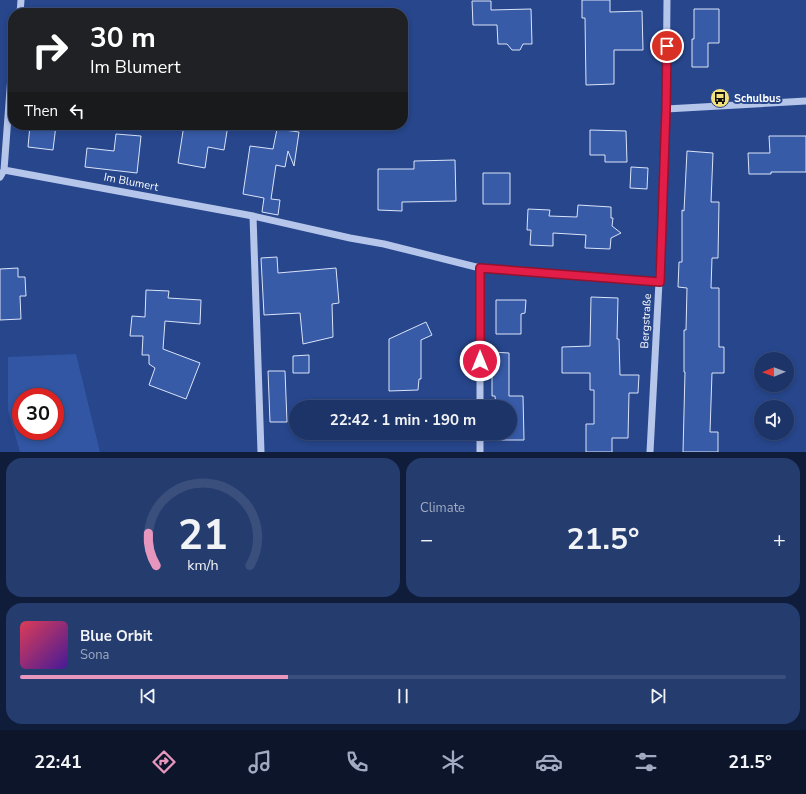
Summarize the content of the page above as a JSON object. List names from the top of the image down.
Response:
{
  "streets": {
    "street": ["Im Blumert", "Bergstraße"]
  },
  "crossings": [
    ["Im Blumert", "Bergstraße"]
  ],
  "places": {
    "bus stop": ["Schulbus"]
  },
  "north": "left",
  "page": {
    "turn": ["30 m", "Im Blumert"],
    "then": "Then",
    "limit": "30",
    "trip": "22:42 · 1 min · 190 m",
    "tile": "Climate",
    "heat": ["−", "21.5°", "+"],
    "song": ["Blue Orbit", "Sona"],
    "tabs": ["22:41", "21.5°"],
    "gauge": ["21", "km/h"]
  }
}
